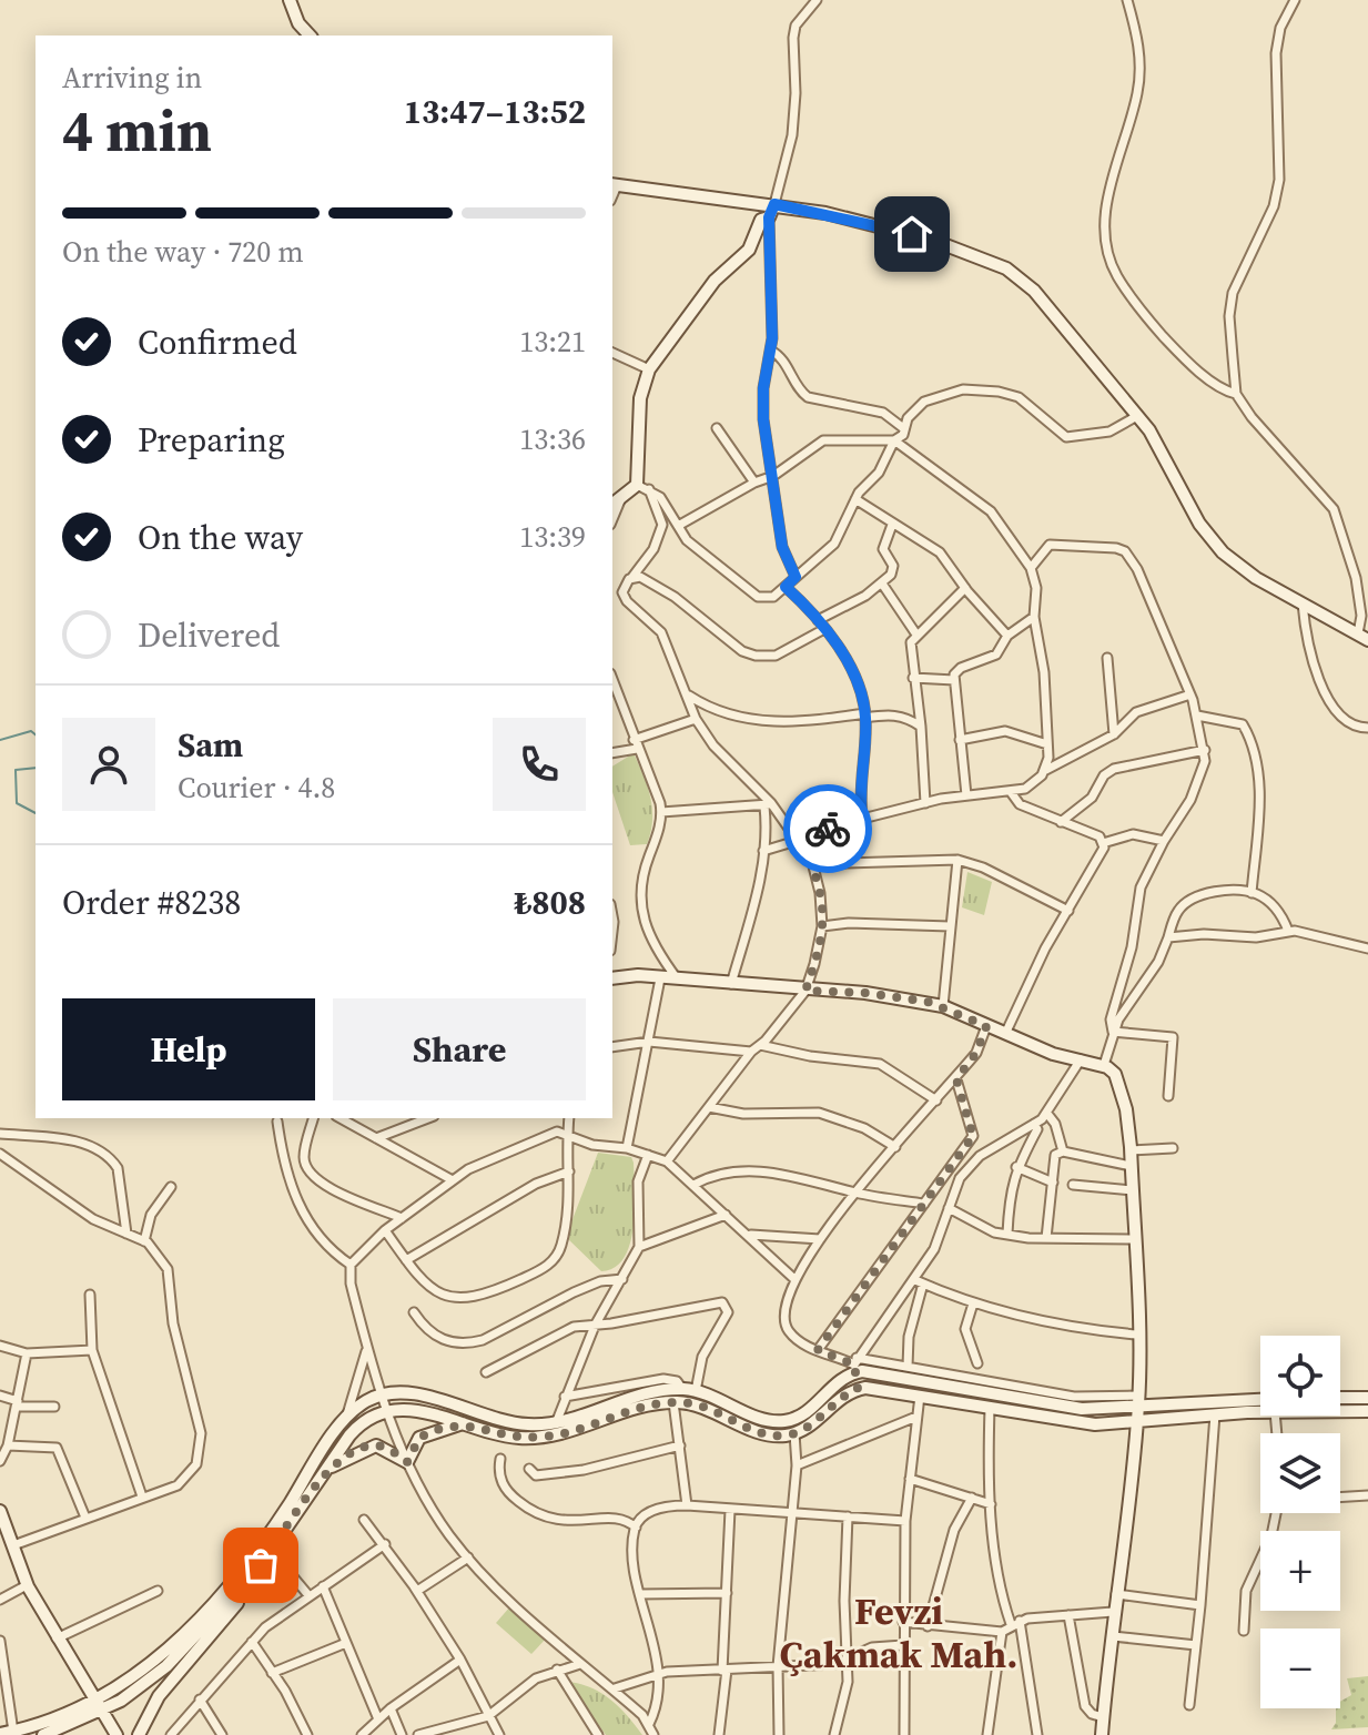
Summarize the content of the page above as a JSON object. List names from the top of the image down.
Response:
{
  "districts": ["Fevzi Çakmak Mah."],
  "page": {
    "heading": ["4 min", "Arriving in", "13:47–13:52"],
    "panel": [
      "Sam",
      "Courier · 4.8",
      "Order #8238",
      "₺808"
    ],
    "bar": "On the way · 720 m",
    "list": [
      ["Confirmed", "13:21"],
      ["Preparing", "13:36"],
      ["On the way", "13:39"],
      "Delivered"
    ],
    "buttons": ["Help", "Share"],
    "map_buttons": ["+", "−"]
  }
}
